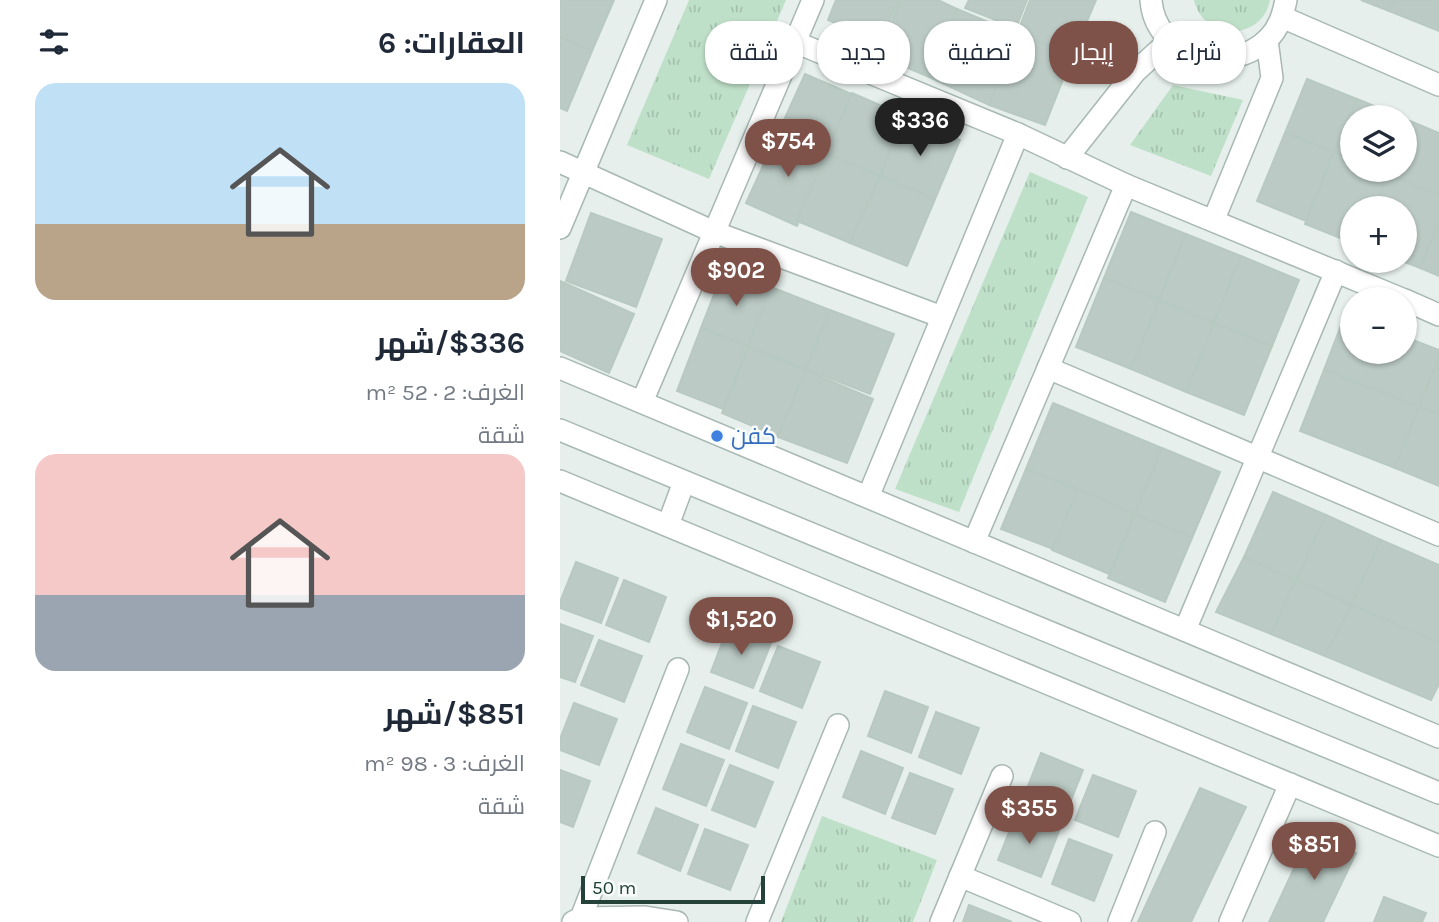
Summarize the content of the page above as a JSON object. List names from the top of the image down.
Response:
{
  "places": ["كفن"],
  "scale_bar": "50 m",
  "page": {
    "heading": "العقارات: 6",
    "chip": [
      "شراء",
      "إيجار",
      "تصفية",
      "جديد",
      "شقة"
    ],
    "list": [
      {
        "name": "$336/شهر",
        "note": "الغرف: 2 · 52 m² · شقة"
      },
      {
        "name": "$851/شهر",
        "note": "الغرف: 3 · 98 m² · شقة"
      }
    ],
    "price": [
      "$336",
      "$754",
      "$902",
      "$1,520",
      "$355",
      "$851"
    ],
    "map_buttons": ["+", "−"],
    "scale": "50 m"
  }
}
